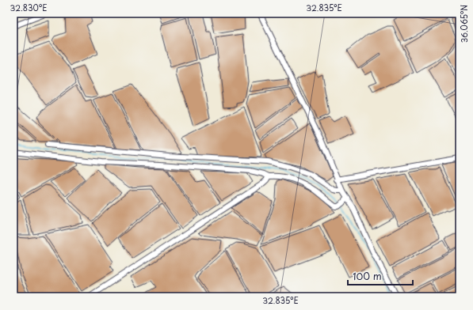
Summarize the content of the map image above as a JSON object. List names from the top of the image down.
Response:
{
  "scale_bar": "100 m",
  "coordinates": ["32.830°E", "32.835°E", "36.065°N"]
}
